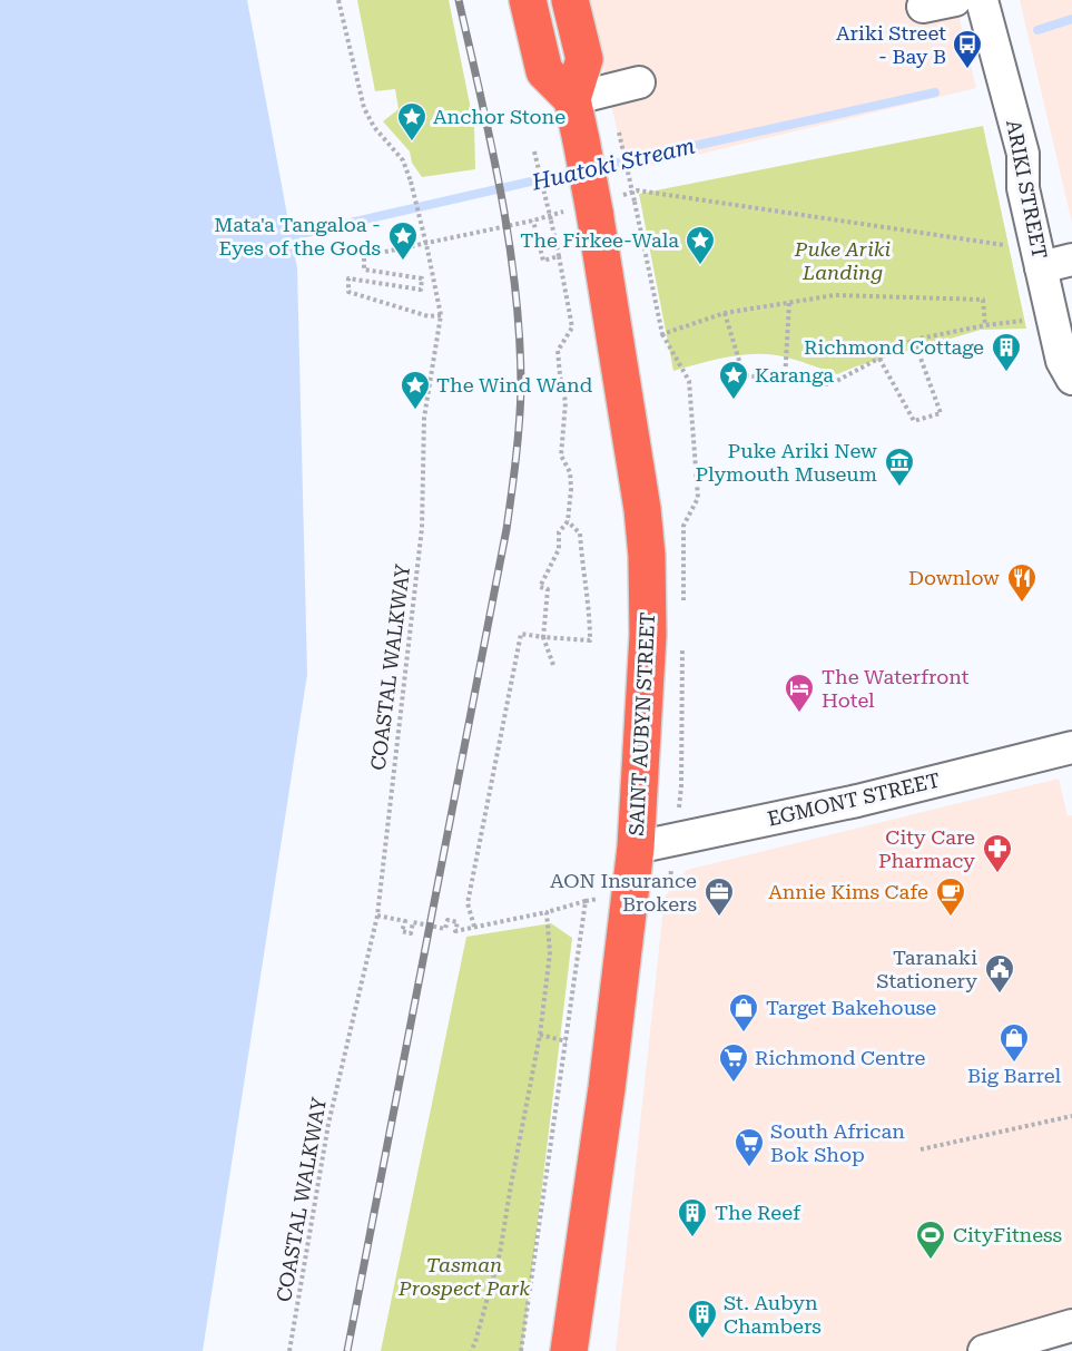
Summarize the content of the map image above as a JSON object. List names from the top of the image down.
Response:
{
  "streets": {
    "highway": ["SAINT AUBYN STREET"],
    "street": ["ARIKI STREET", "EGMONT STREET"],
    "path": ["COASTAL WALKWAY"]
  },
  "crossings": [
    ["SAINT AUBYN STREET", "EGMONT STREET"]
  ],
  "water": ["Huatoki Stream"],
  "parks": ["Puke Ariki Landing", "Tasman Prospect Park"],
  "places": {
    "bus stop": ["Ariki Street - Bay B"],
    "place": [
      "Anchor Stone",
      "Mata'a Tangaloa - Eyes of the Gods",
      "The Firkee-Wala",
      "Karanga",
      "The Wind Wand"
    ],
    "building": ["Richmond Cottage", "The Reef", "St. Aubyn Chambers"],
    "museum": ["Puke Ariki New Plymouth Museum"],
    "restaurant": ["Downlow"],
    "hotel": ["The Waterfront Hotel"],
    "pharmacy": ["City Care Pharmacy"],
    "office": ["AON Insurance Brokers"],
    "cafe": ["Annie Kims Cafe"],
    "public building": ["Taranaki Stationery"],
    "shop": ["Target Bakehouse", "Big Barrel"],
    "supermarket": ["Richmond Centre", "South African Bok Shop"],
    "sports": ["CityFitness"]
  }
}
